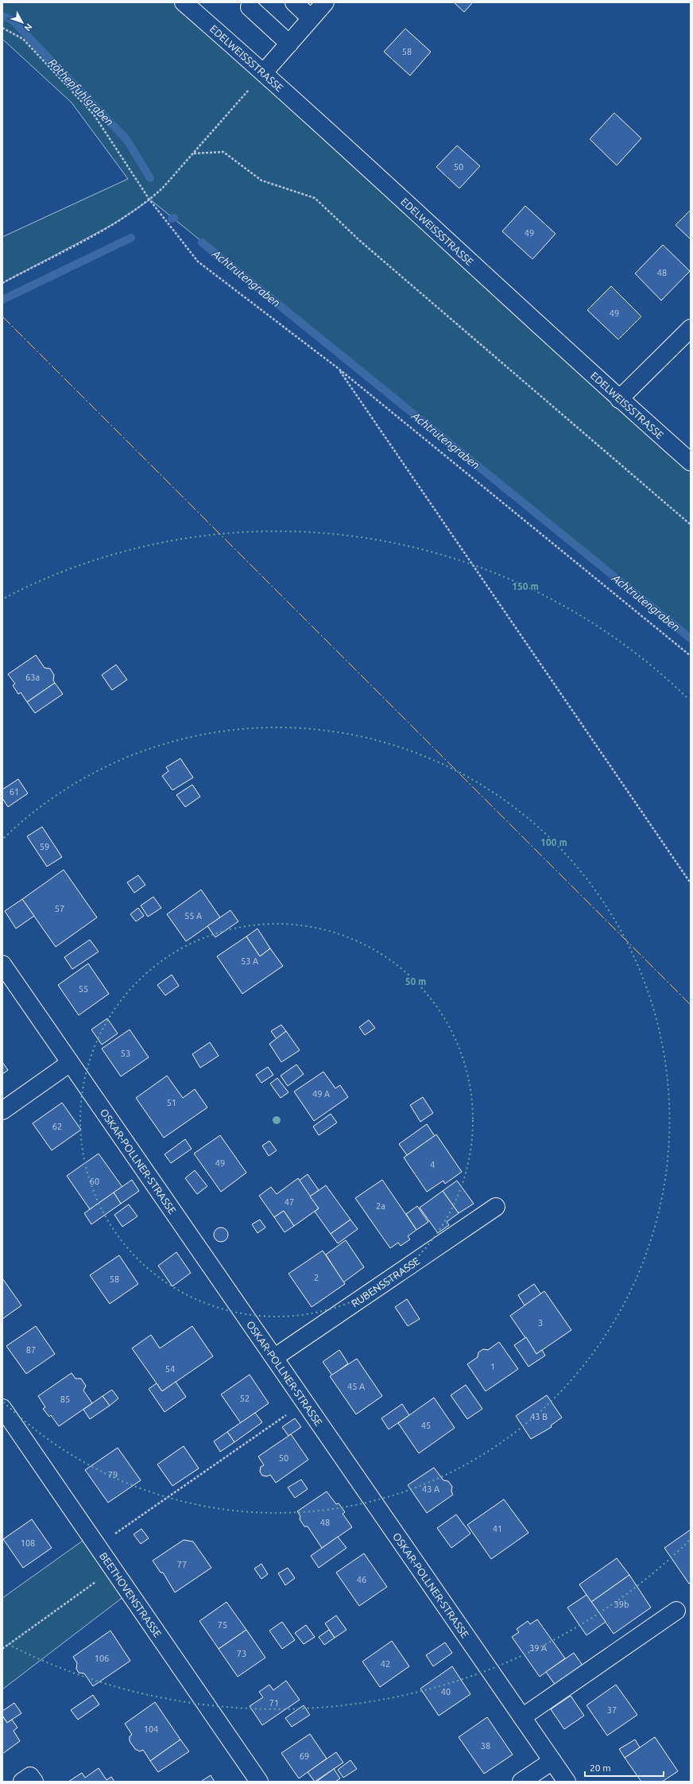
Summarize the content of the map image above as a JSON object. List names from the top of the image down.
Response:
{
  "streets": {
    "street": [
      "EDELWEISSSTRASSE",
      "OSKAR-POLLNER-STRASSE",
      "RUBENSSTRASSE",
      "BEETHOVENSTRASSE"
    ]
  },
  "crossings": [
    ["OSKAR-POLLNER-STRASSE", "RUBENSSTRASSE"]
  ],
  "water": ["Röthepfuhlgraben", "Achtrutengraben"],
  "house_numbers": [
    "58",
    "50",
    "49",
    "48",
    "49",
    "63a",
    "61",
    "59",
    "57",
    "55 A",
    "53 A",
    "55",
    "53",
    "49 A",
    "51",
    "62",
    "49",
    "4",
    "60",
    "47",
    "2a",
    "2",
    "58",
    "3",
    "87",
    "1",
    "54",
    "45 A",
    "52",
    "85",
    "43 B",
    "45",
    "50",
    "79",
    "43 A",
    "48",
    "41",
    "108",
    "77",
    "46",
    "39b",
    "75",
    "39 A",
    "73",
    "106",
    "42",
    "40",
    "71",
    "37",
    "104",
    "38",
    "69"
  ],
  "scale_bar": "20 m",
  "north": "bottom right",
  "rings": ["150 m", "100 m", "50 m"]
}
